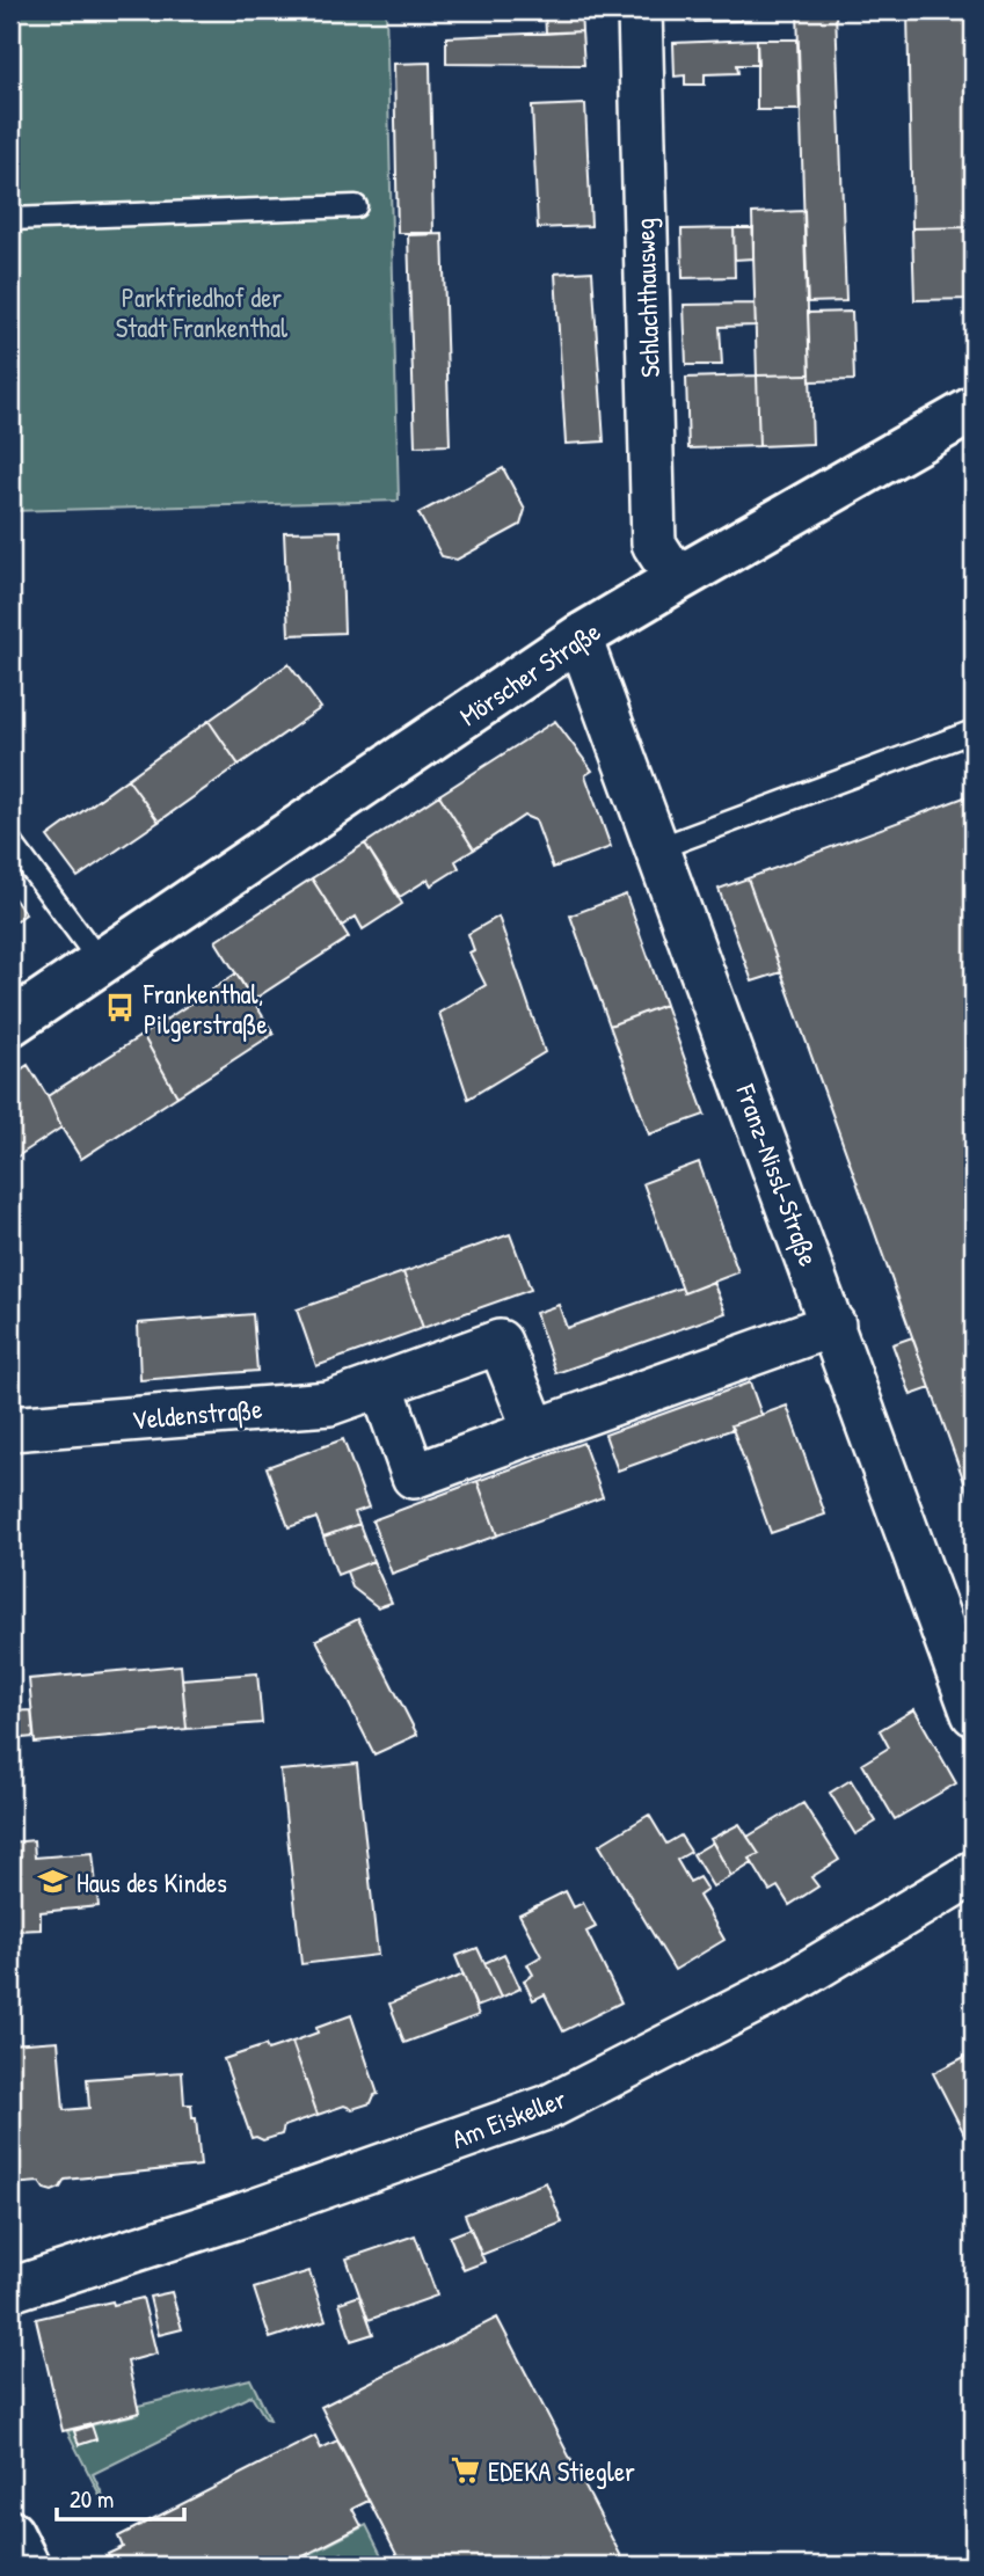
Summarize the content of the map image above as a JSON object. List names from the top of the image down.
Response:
{
  "streets": {
    "street": [
      "Schlachthausweg",
      "Mörscher Straße",
      "Franz-Nissl-Straße",
      "Veldenstraße",
      "Am Eiskeller"
    ]
  },
  "crossings": [
    ["Schlachthausweg", "Mörscher Straße"],
    ["Mörscher Straße", "Franz-Nissl-Straße"]
  ],
  "parks": ["Parkfriedhof der Stadt Frankenthal"],
  "places": {
    "bus stop": ["Frankenthal, Pilgerstraße"],
    "school or university": ["Haus des Kindes"],
    "supermarket": ["EDEKA Stiegler"]
  },
  "scale_bar": "20 m"
}
